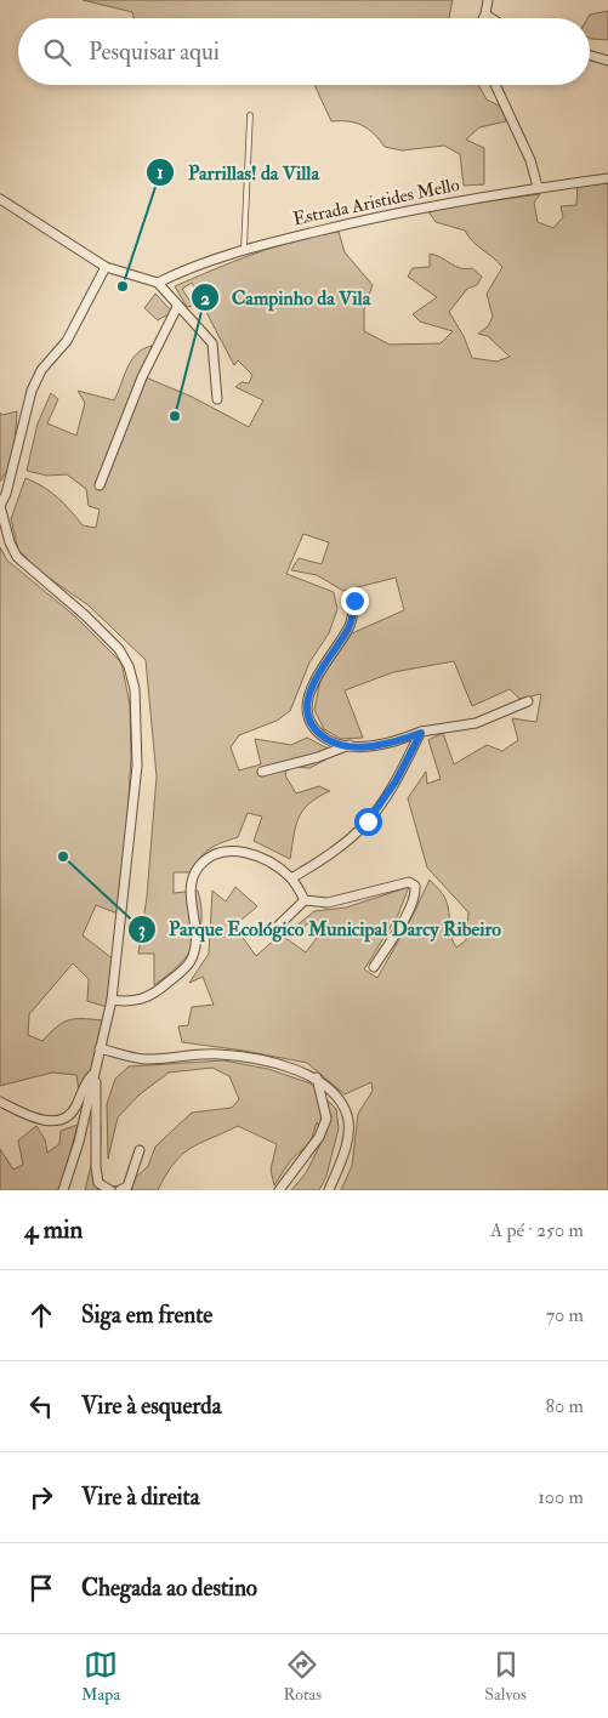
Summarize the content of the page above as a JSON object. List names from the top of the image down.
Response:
{
  "streets": {
    "street": ["Estrada Aristides Mello"]
  },
  "places": ["Parrillas! da Villa", "Campinho da Vila", "Parque Ecológico Municipal Darcy Ribeiro"],
  "page": {
    "search": "Pesquisar aqui",
    "heading": ["4 min", "A pé · 250 m"],
    "list": [
      ["Siga em frente", "70 m"],
      ["Vire à esquerda", "80 m"],
      ["Vire à direita", "100 m"],
      "Chegada ao destino"
    ],
    "nav": ["Mapa", "Rotas", "Salvos"]
  }
}
